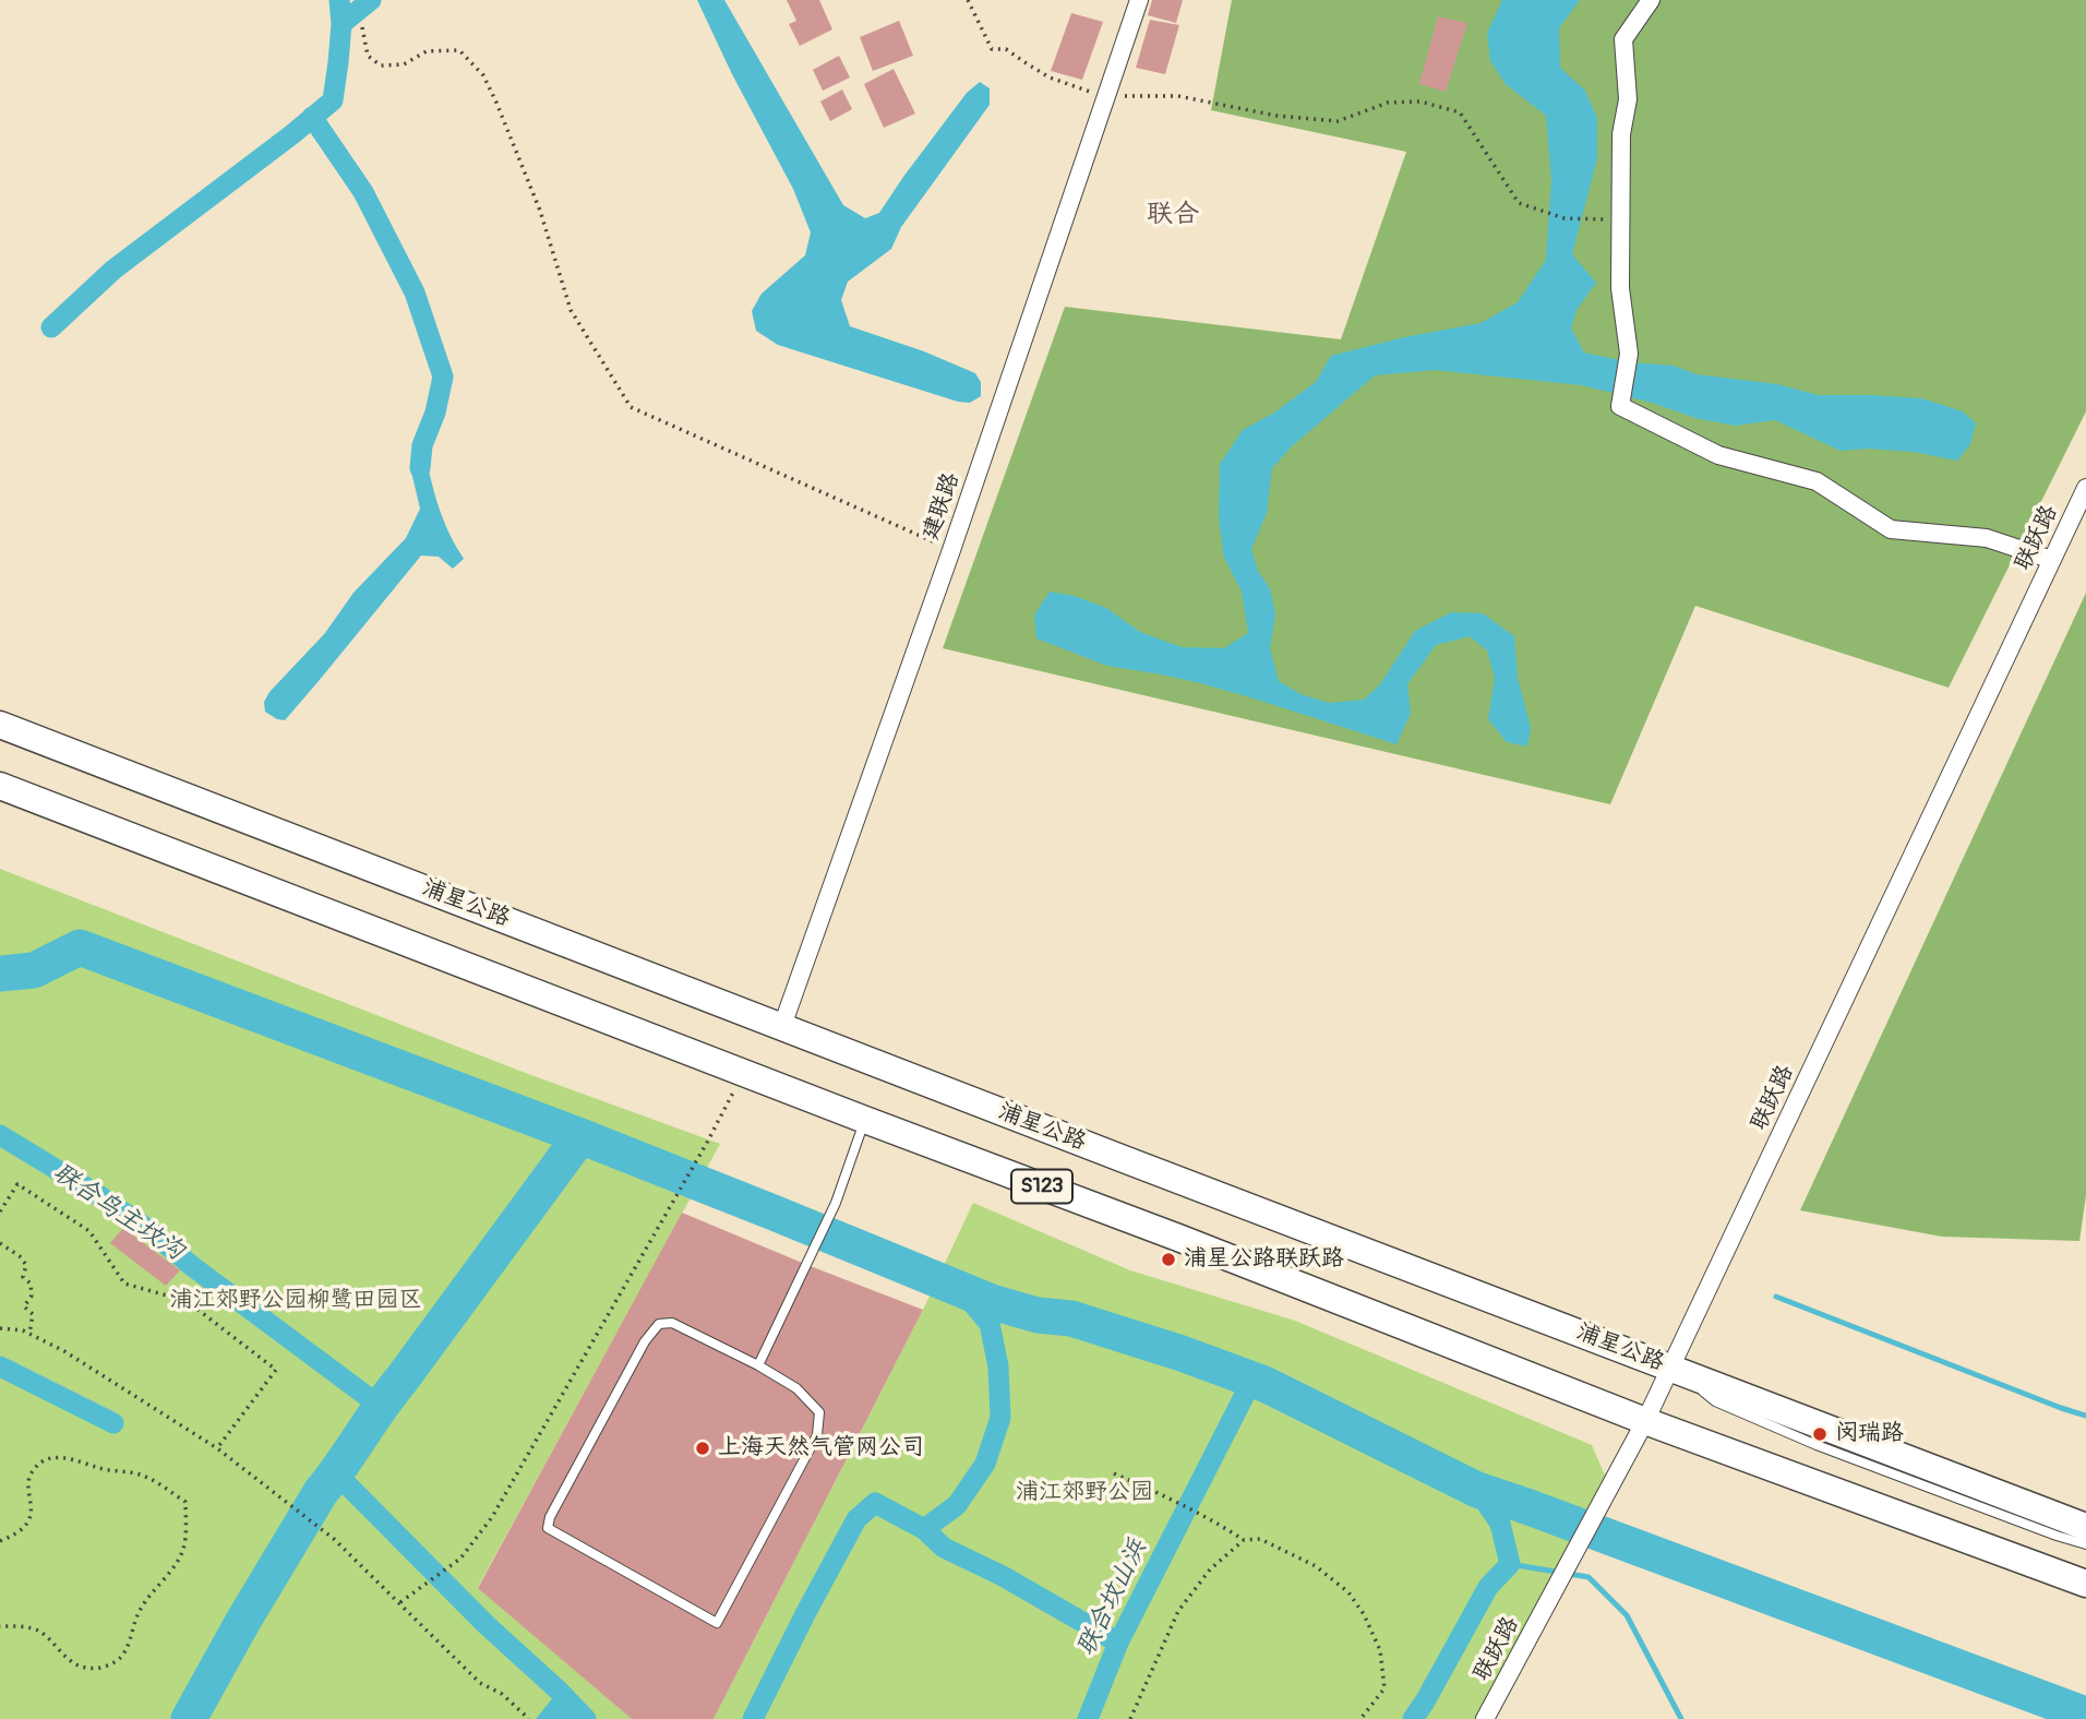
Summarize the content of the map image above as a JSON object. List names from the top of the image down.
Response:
{
  "streets": {
    "main road": ["浦星公路", "S123"],
    "street": ["建联路", "联跃路"]
  },
  "crossings": [
    ["建联路", "浦星公路"],
    ["联跃路", "浦星公路"],
    ["联跃路", "S123"]
  ],
  "districts": ["联合"],
  "water": ["联合鸟主坟沟", "联合坟山浜"],
  "parks": ["浦江郊野公园柳鹭田园区", "浦江郊野公园"],
  "places": ["浦星公路联跃路", "闵瑞路", "上海天然气管网公司"]
}
